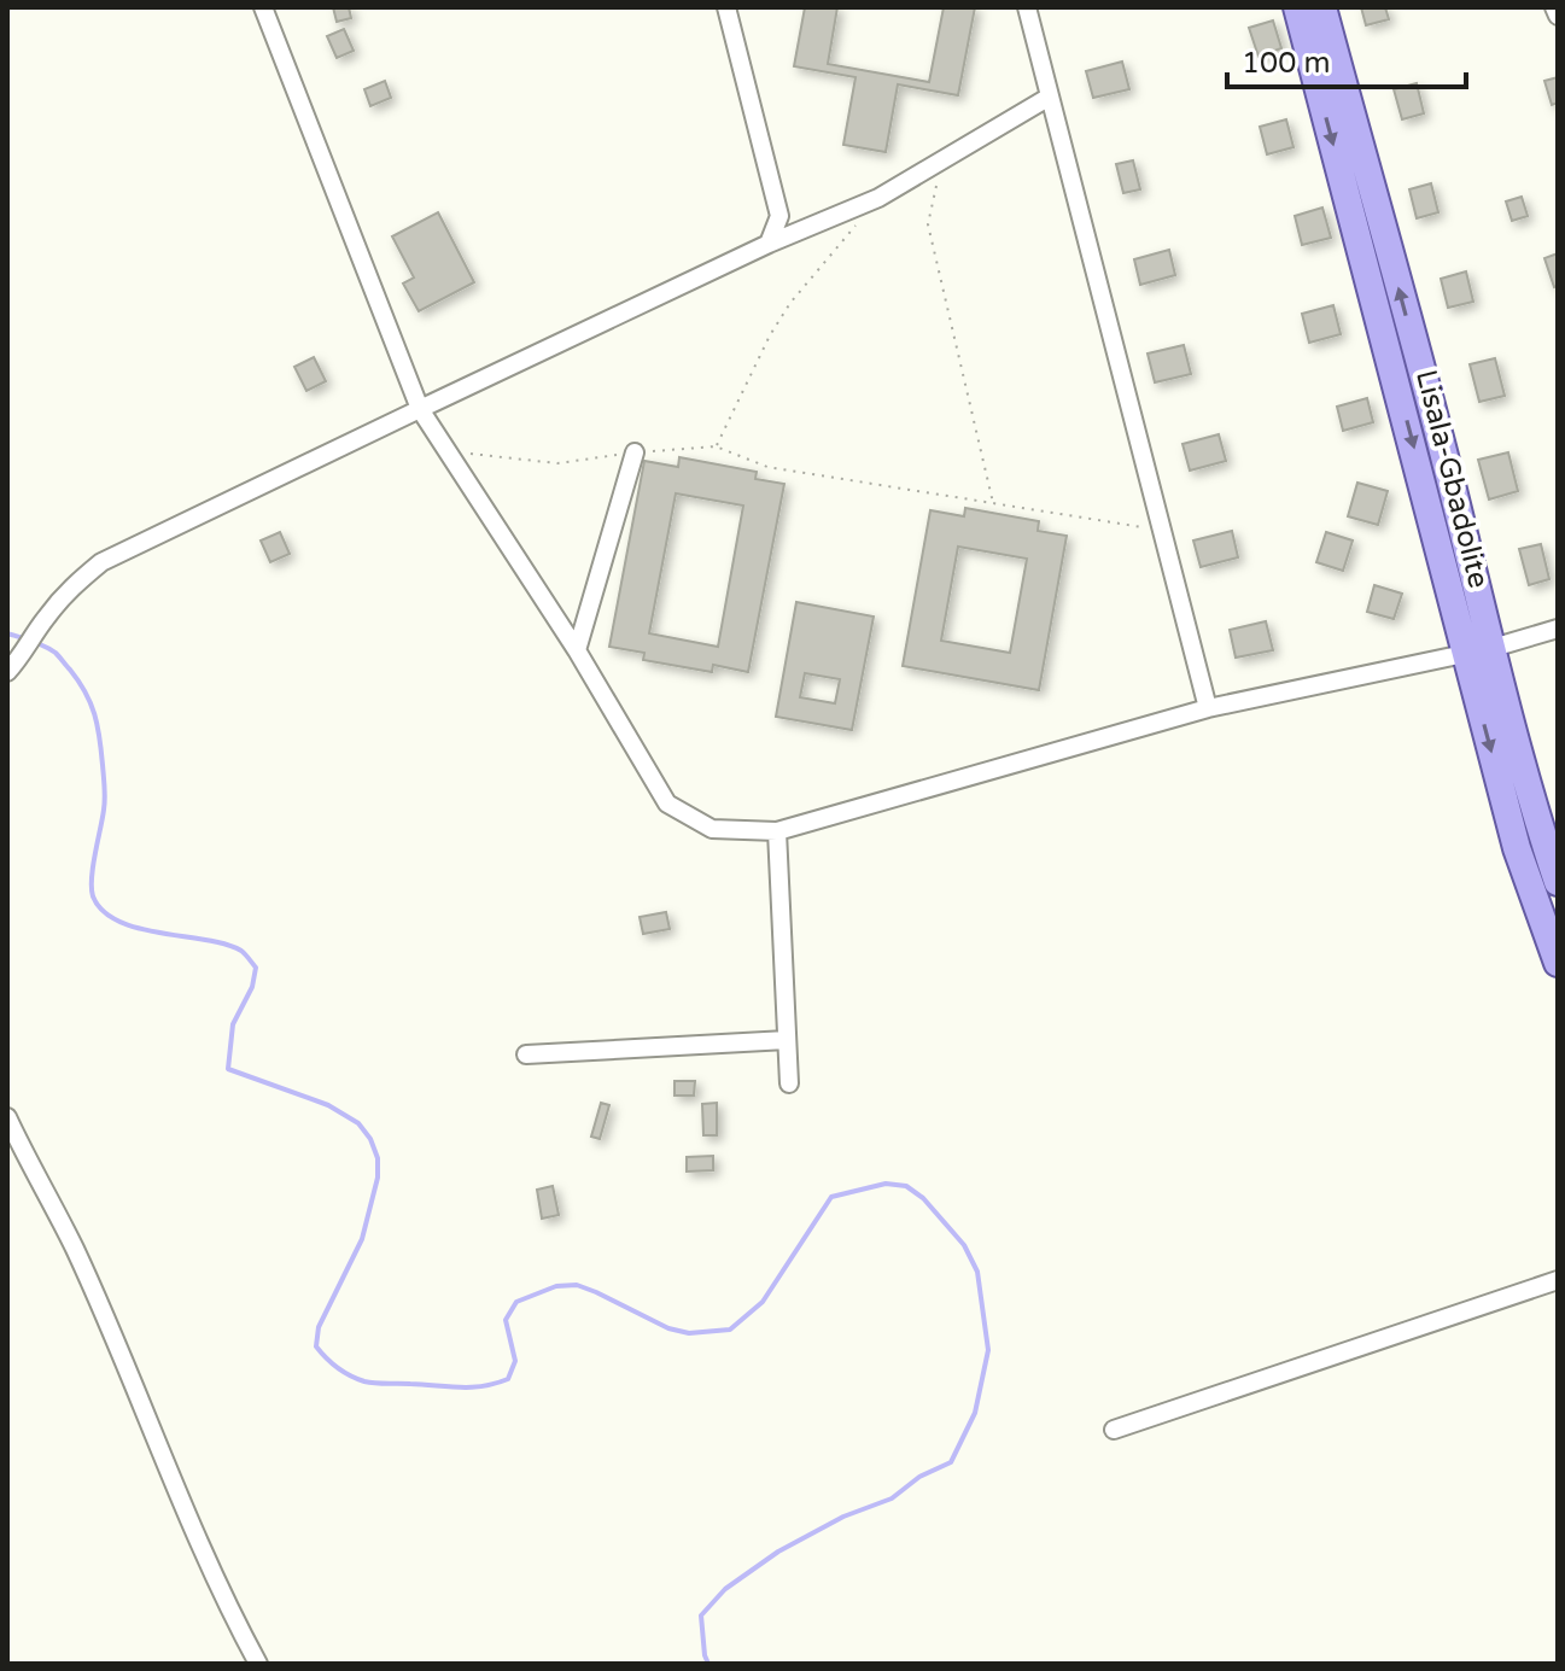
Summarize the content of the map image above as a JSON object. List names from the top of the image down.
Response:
{
  "streets": {
    "main road": ["Lisala-Gbadolite"]
  },
  "scale_bar": "100 m"
}
